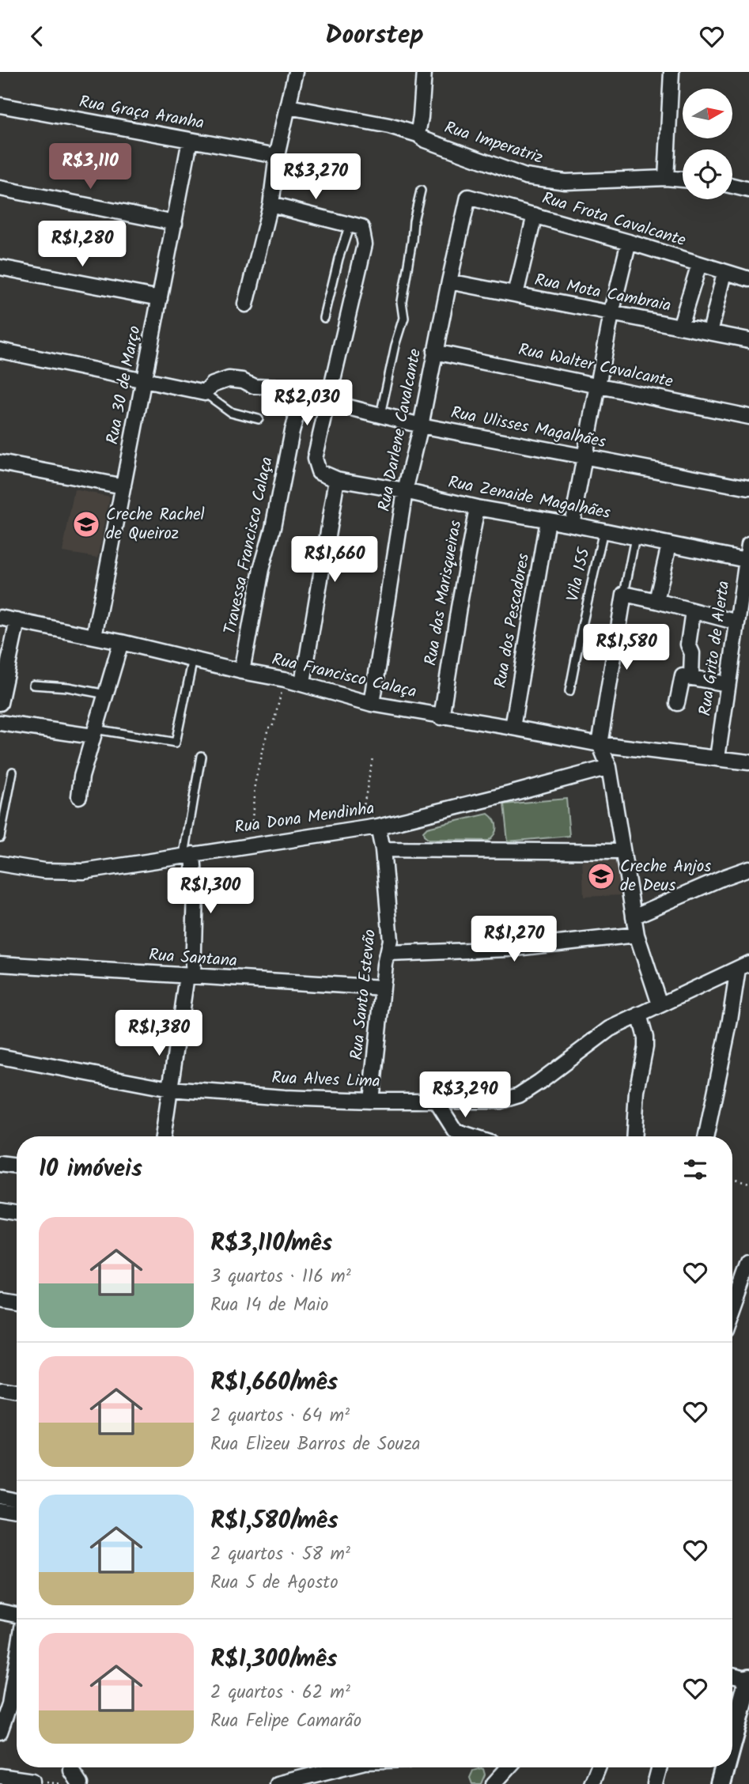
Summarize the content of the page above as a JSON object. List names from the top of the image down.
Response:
{
  "streets": {
    "street": [
      "Rua Graça Aranha",
      "Rua Imperatriz",
      "Rua Frota Cavalcante",
      "Rua Mota Cambraia",
      "Rua Walter Cavalcante",
      "Rua 30 de Março",
      "Rua Ulisses Magalhães",
      "Rua Darlene Cavalcante",
      "Rua Zenaide Magalhães",
      "Travessa Francisco Calaça",
      "Rua das Marisqueiras",
      "Rua dos Pescadores",
      "Rua Grito de Alerta",
      "Rua Francisco Calaça",
      "Rua Dona Mendinha",
      "Rua Santana",
      "Rua Santo Estevão",
      "Rua Alves Lima"
    ],
    "lane": ["Vila 155"]
  },
  "crossings": [
    ["Rua Graça Aranha", "Rua 30 de Março"],
    ["Rua Frota Cavalcante", "Rua Darlene Cavalcante"],
    ["Rua Mota Cambraia", "Rua Darlene Cavalcante"],
    ["Rua Walter Cavalcante", "Rua Darlene Cavalcante"],
    ["Rua 30 de Março", "Rua Francisco Calaça"],
    ["Rua Ulisses Magalhães", "Rua Darlene Cavalcante"],
    ["Rua Ulisses Magalhães", "Rua Zenaide Magalhães"],
    ["Rua Ulisses Magalhães", "Travessa Francisco Calaça"],
    ["Rua Darlene Cavalcante", "Rua Zenaide Magalhães"],
    ["Rua Darlene Cavalcante", "Rua Francisco Calaça"],
    ["Rua Zenaide Magalhães", "Vila 155"],
    ["Rua Zenaide Magalhães", "Rua das Marisqueiras"],
    ["Rua Zenaide Magalhães", "Rua dos Pescadores"],
    ["Rua Zenaide Magalhães", "Rua Grito de Alerta"],
    ["Travessa Francisco Calaça", "Rua Francisco Calaça"],
    ["Rua das Marisqueiras", "Rua Francisco Calaça"],
    ["Rua dos Pescadores", "Rua Francisco Calaça"],
    ["Rua Grito de Alerta", "Rua Francisco Calaça"],
    ["Rua Dona Mendinha", "Rua Santo Estevão"],
    ["Rua Santana", "Rua Santo Estevão"],
    ["Rua Santo Estevão", "Rua Alves Lima"]
  ],
  "places": {
    "school or university": ["Creche Rachel de Queiroz", "Creche Anjos de Deus"]
  },
  "north": "right",
  "page": {
    "header": "Doorstep",
    "price": [
      "R$3,110",
      "R$3,270",
      "R$1,280",
      "R$2,030",
      "R$1,660",
      "R$1,580",
      "R$1,300",
      "R$1,270",
      "R$1,380",
      "R$3,290"
    ],
    "heading": "10 imóveis",
    "list": [
      {
        "name": "R$3,110/mês",
        "note": "3 quartos · 116 m² · Rua 14 de Maio"
      },
      {
        "name": "R$1,660/mês",
        "note": "2 quartos · 64 m² · Rua Elizeu Barros de Souza"
      },
      {
        "name": "R$1,580/mês",
        "note": "2 quartos · 58 m² · Rua 5 de Agosto"
      },
      {
        "name": "R$1,300/mês",
        "note": "2 quartos · 62 m² · Rua Felipe Camarão"
      }
    ]
  }
}
